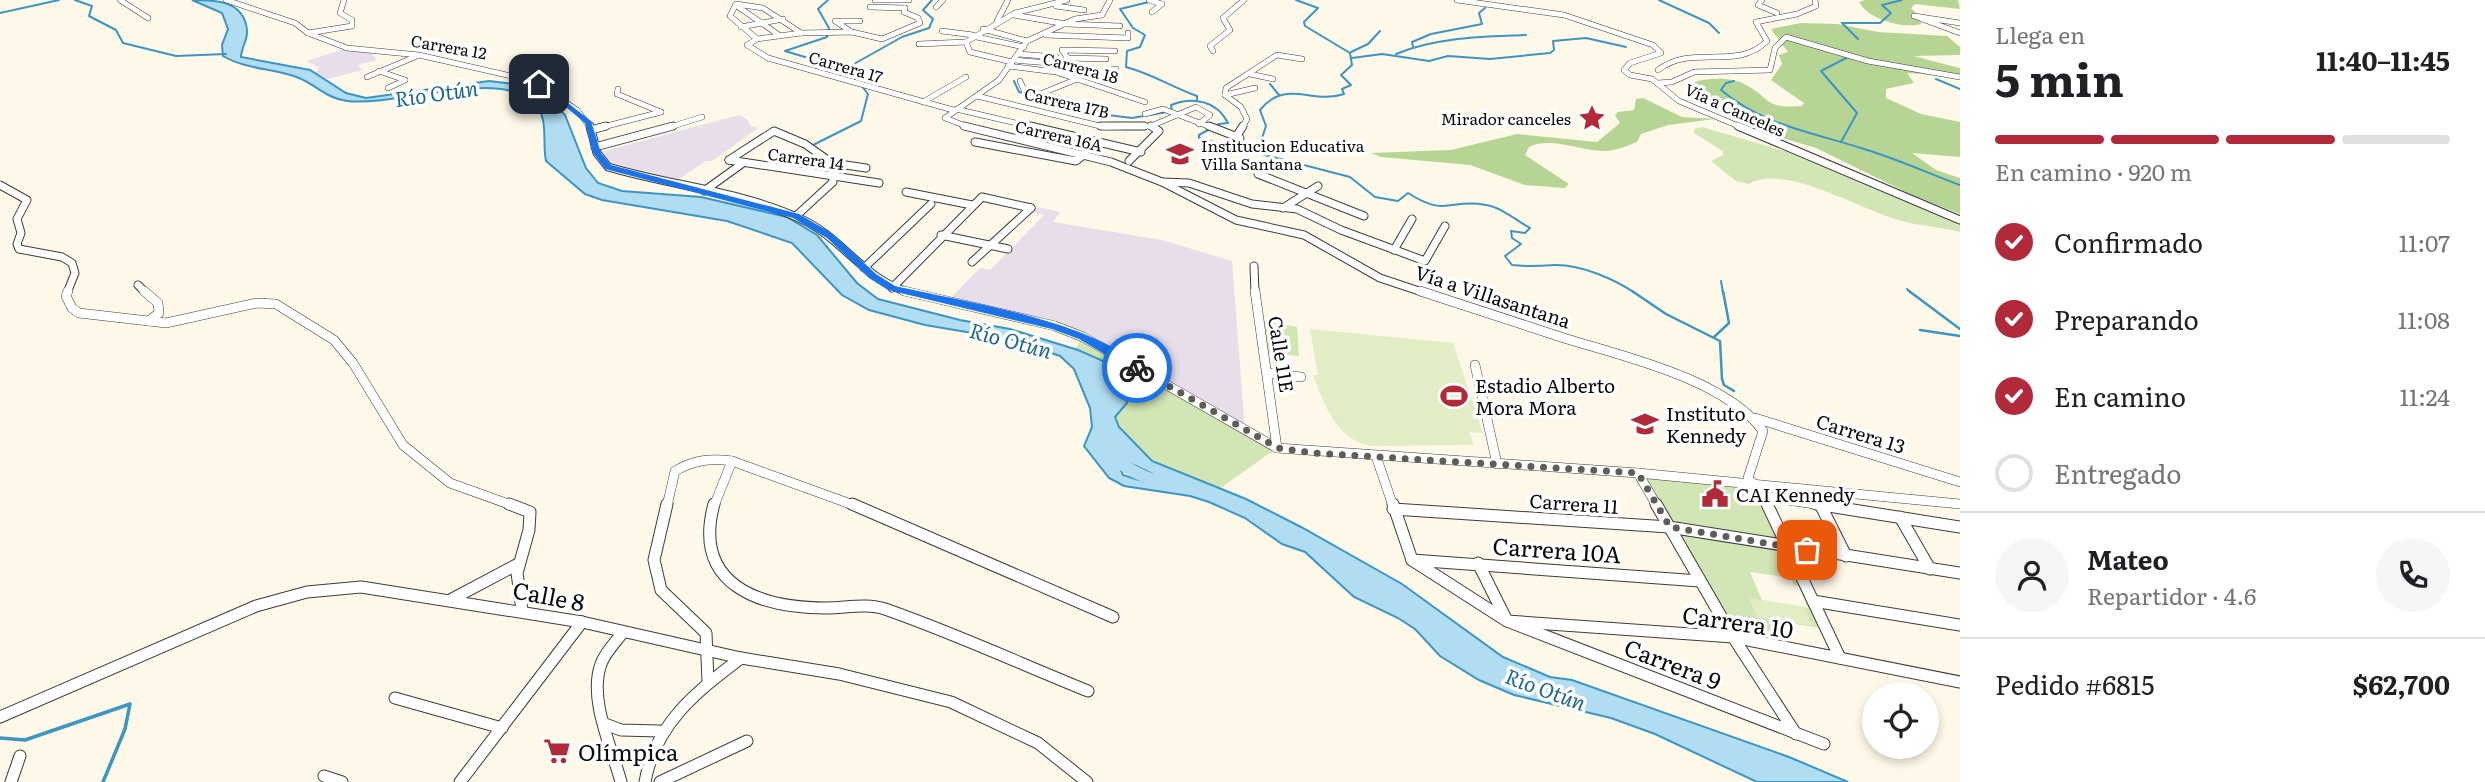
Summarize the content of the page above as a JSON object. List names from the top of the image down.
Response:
{
  "streets": {
    "street": [
      "Carrera 12",
      "Carrera 17",
      "Carrera 18",
      "Carrera 17B",
      "Vía a Canceles",
      "Carrera 16A",
      "Carrera 14",
      "Vía a Villasantana",
      "Calle 11E",
      "Carrera 13",
      "Carrera 11",
      "Carrera 10A",
      "Calle 8",
      "Carrera 10",
      "Carrera 9"
    ]
  },
  "crossings": [
    ["Carrera 17", "Carrera 16A"],
    ["Carrera 16A", "Vía a Villasantana"],
    ["Vía a Villasantana", "Carrera 13"],
    ["Carrera 10A", "Carrera 9"],
    ["Carrera 10", "Carrera 9"]
  ],
  "water": ["Río Otún"],
  "places": {
    "place": ["Mirador canceles"],
    "school or university": ["Institucion Educativa Villa Santana", "Instituto Kennedy"],
    "sports": ["Estadio Alberto Mora Mora"],
    "public building": ["CAI Kennedy"],
    "supermarket": ["Olímpica"]
  },
  "page": {
    "heading": ["5 min", "Llega en", "11:40–11:45"],
    "panel": [
      "Mateo",
      "Repartidor · 4.6",
      "Pedido #6815",
      "$62,700"
    ],
    "bar": "En camino · 920 m",
    "list": [
      ["Confirmado", "11:07"],
      ["Preparando", "11:08"],
      ["En camino", "11:24"],
      "Entregado"
    ]
  }
}
